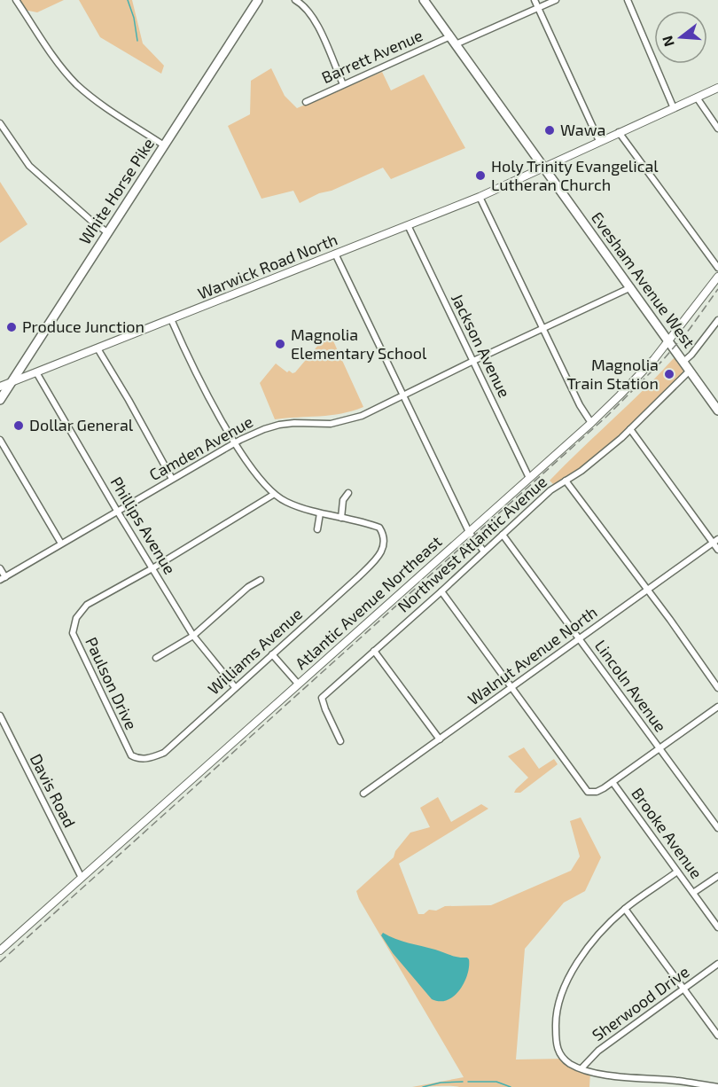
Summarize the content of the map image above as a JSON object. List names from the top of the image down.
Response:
{
  "streets": {
    "main road": ["White Horse Pike", "Evesham Avenue West"],
    "street": [
      "Barrett Avenue",
      "Warwick Road North",
      "Jackson Avenue",
      "Camden Avenue",
      "Phillips Avenue",
      "Northwest Atlantic Avenue",
      "Atlantic Avenue Northeast",
      "Williams Avenue",
      "Walnut Avenue North",
      "Paulson Drive",
      "Lincoln Avenue",
      "Davis Road",
      "Brooke Avenue",
      "Sherwood Drive"
    ]
  },
  "crossings": [
    ["Barrett Avenue", "Evesham Avenue West"],
    ["White Horse Pike", "Warwick Road North"],
    ["Warwick Road North", "Evesham Avenue West"],
    ["Warwick Road North", "Jackson Avenue"],
    ["Warwick Road North", "Phillips Avenue"],
    ["Evesham Avenue West", "Camden Avenue"],
    ["Evesham Avenue West", "Northwest Atlantic Avenue"],
    ["Evesham Avenue West", "Atlantic Avenue Northeast"],
    ["Jackson Avenue", "Camden Avenue"],
    ["Jackson Avenue", "Atlantic Avenue Northeast"],
    ["Camden Avenue", "Phillips Avenue"],
    ["Phillips Avenue", "Williams Avenue"],
    ["Phillips Avenue", "Paulson Drive"],
    ["Northwest Atlantic Avenue", "Lincoln Avenue"],
    ["Atlantic Avenue Northeast", "Davis Road"],
    ["Williams Avenue", "Paulson Drive"],
    ["Walnut Avenue North", "Lincoln Avenue"]
  ],
  "places": [
    "Wawa",
    "Holy Trinity Evangelical Lutheran Church",
    "Produce Junction",
    "Magnolia Elementary School",
    "Magnolia Train Station",
    "Dollar General"
  ],
  "north": "left"
}
